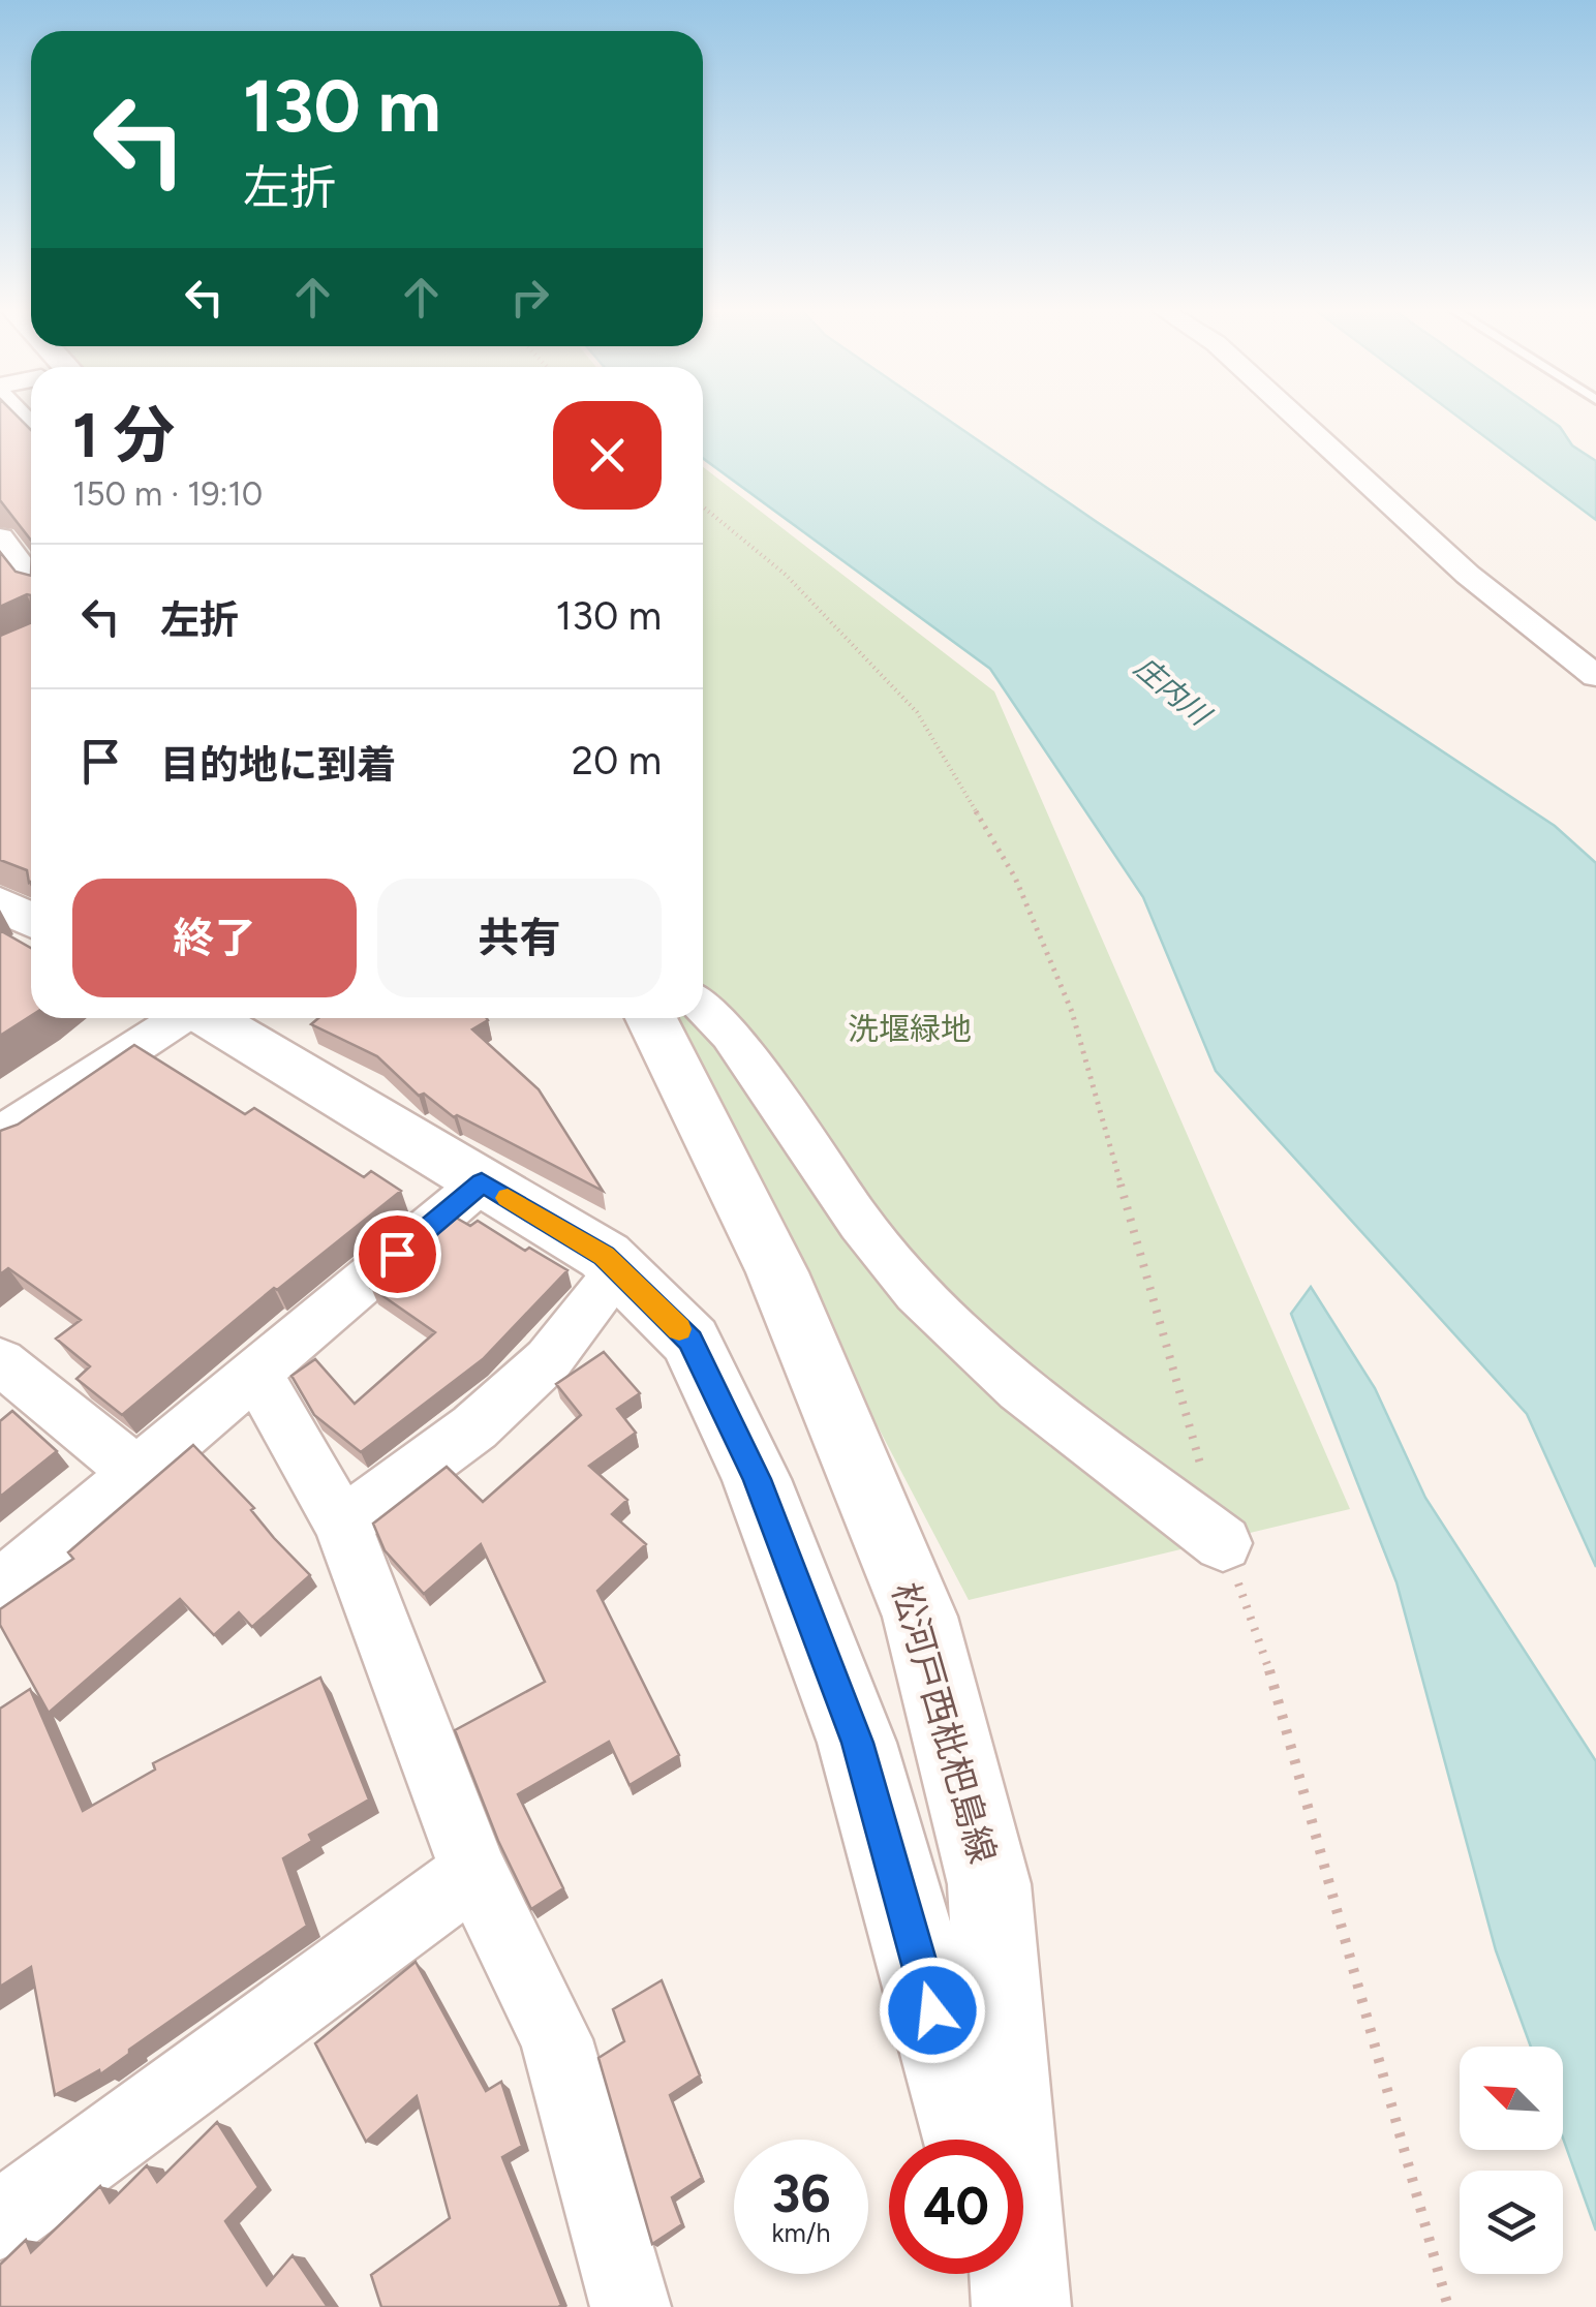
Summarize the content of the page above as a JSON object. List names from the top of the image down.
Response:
{
  "streets": {
    "main road": ["松河戸西枇杷島線"]
  },
  "water": ["庄内川"],
  "parks": ["洗堰緑地"],
  "north": "top left",
  "page": {
    "turn": ["130 m", "左折"],
    "heading": ["1 分", "150 m · 19:10"],
    "list": [
      {
        "name": "左折",
        "value": "130 m"
      },
      {
        "name": "目的地に到着",
        "value": "20 m"
      }
    ],
    "buttons": ["終了", "共有"],
    "speed": "36 km/h",
    "limit": "40"
  }
}
